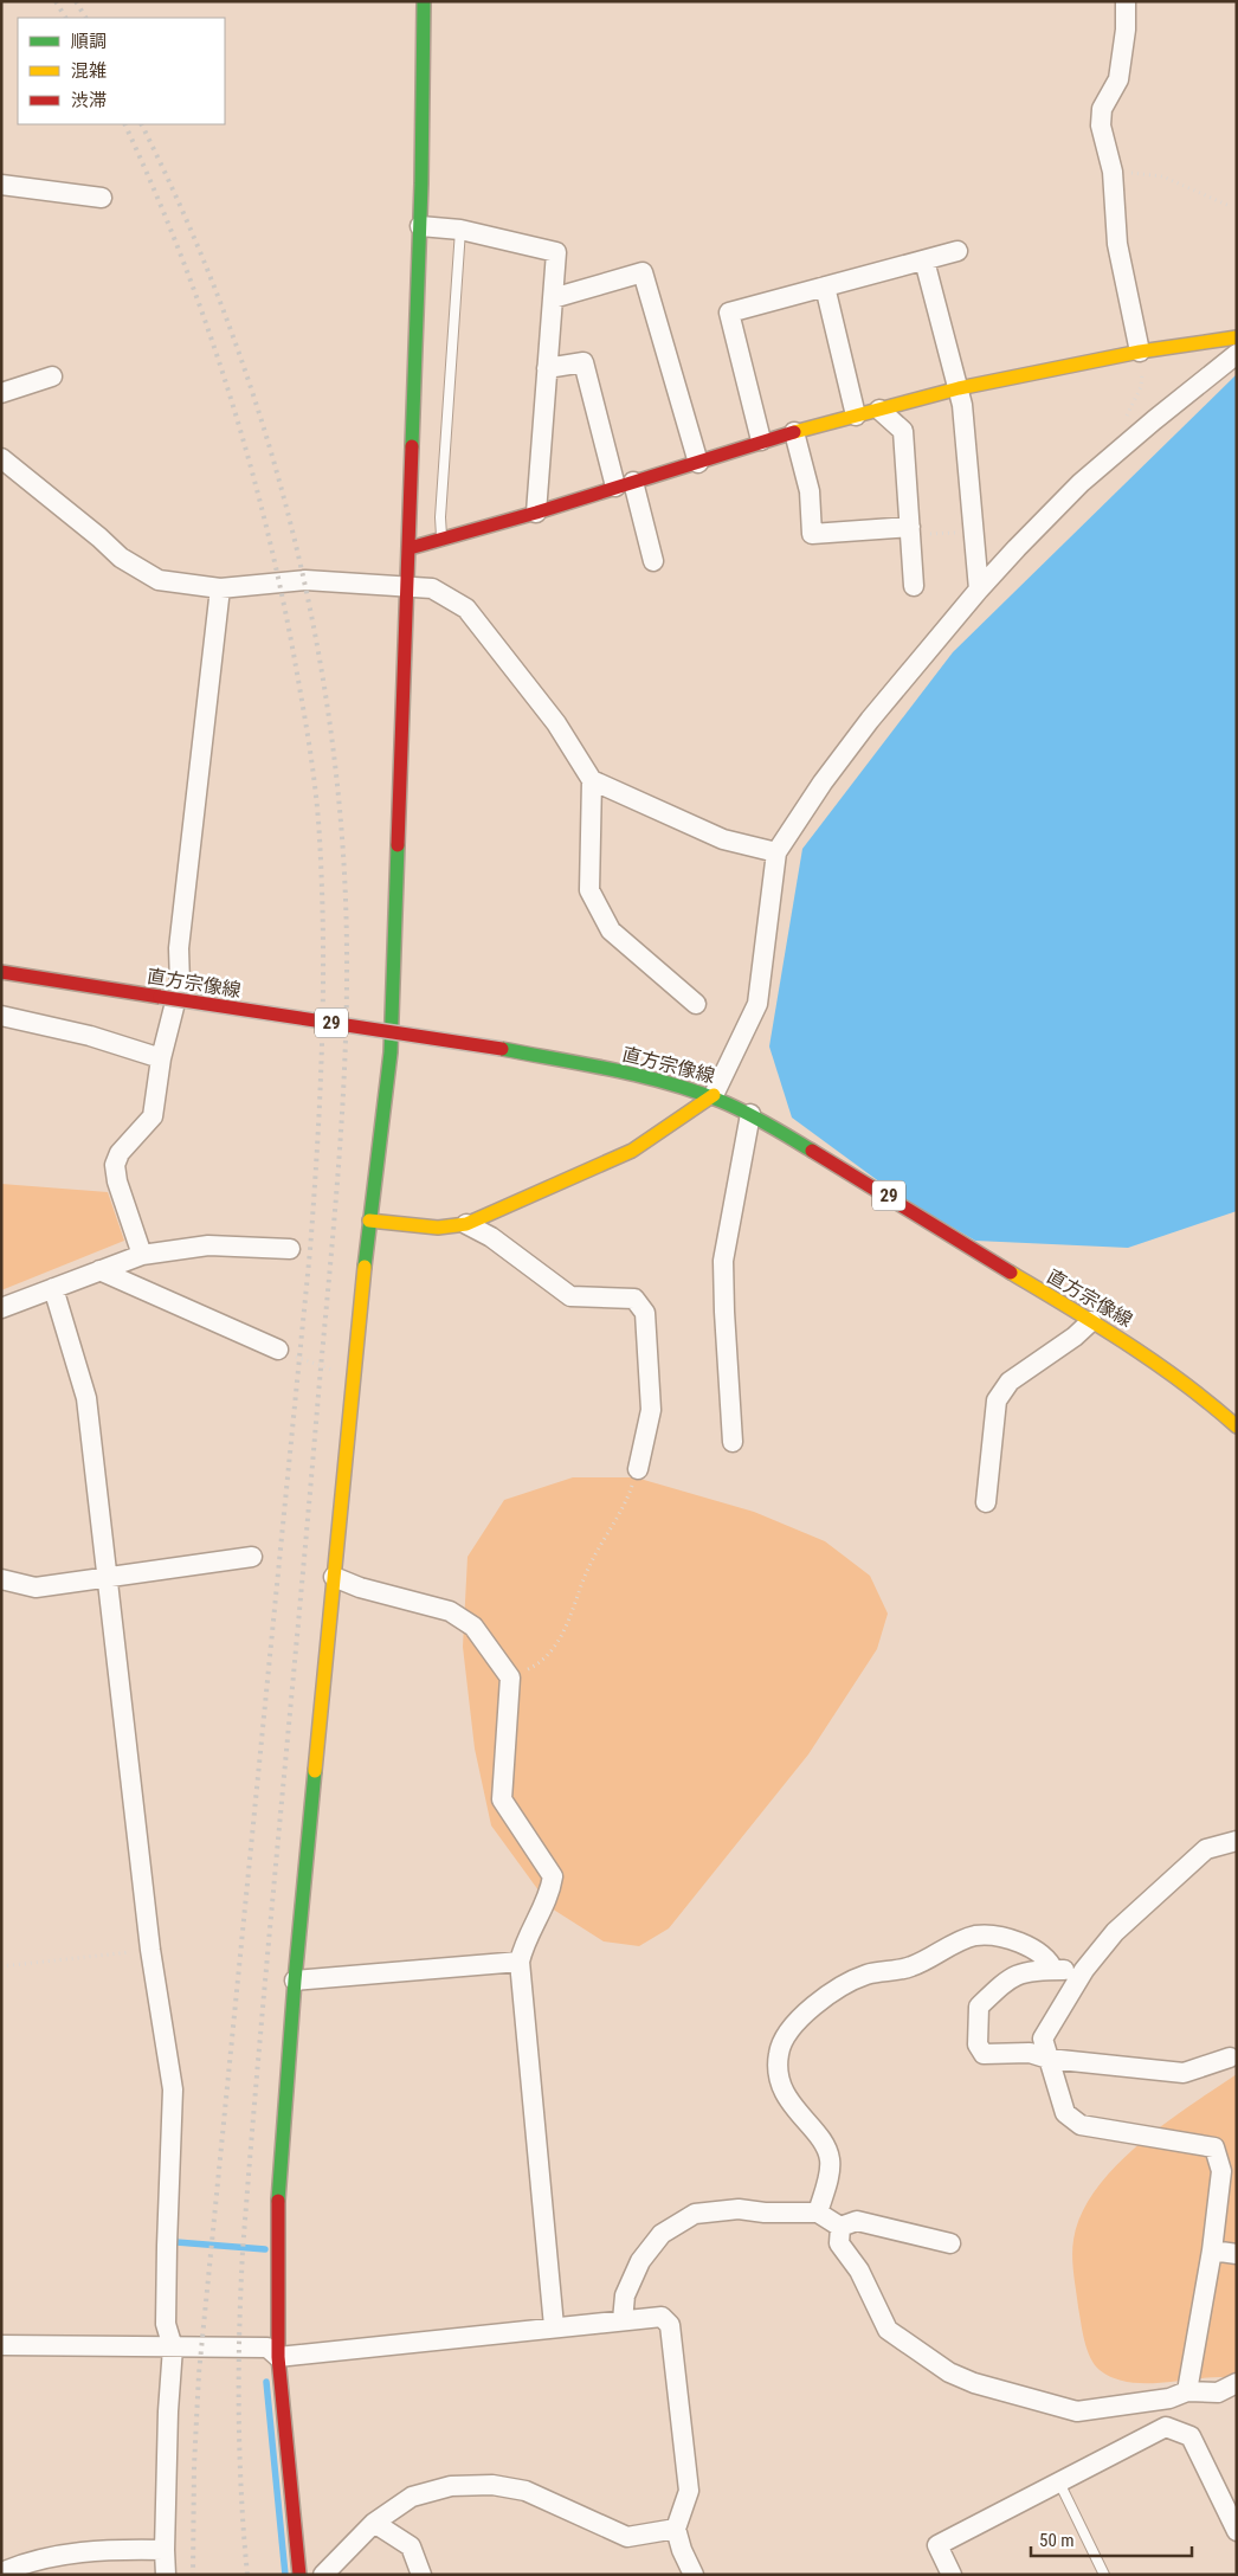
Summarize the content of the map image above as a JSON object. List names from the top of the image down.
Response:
{
  "streets": {
    "street": ["直方宗像線", "29"]
  },
  "legend": ["順調", "混雑", "渋滞"],
  "scale_bar": "50 m"
}
